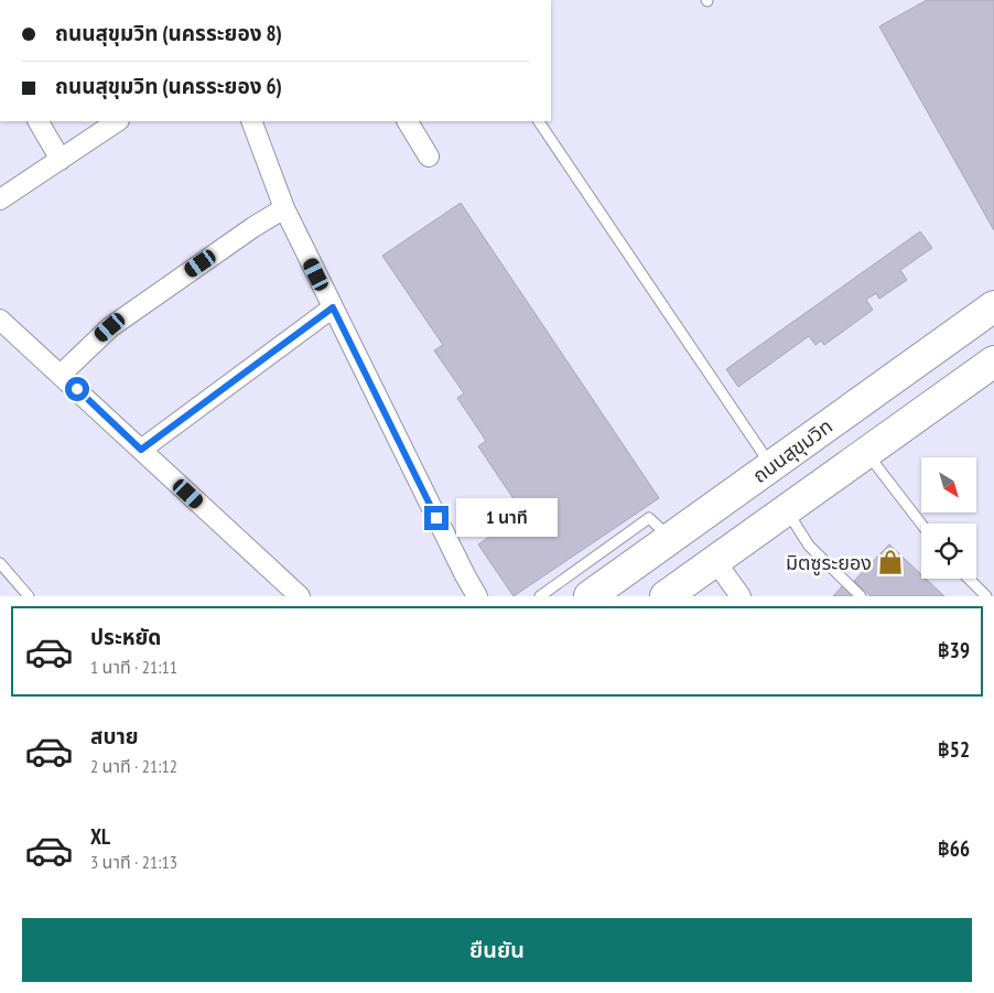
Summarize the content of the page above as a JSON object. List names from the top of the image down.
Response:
{
  "streets": {
    "main road": ["ถนนสุขุมวิท"]
  },
  "places": {
    "shop": ["มิตซูระยอง"]
  },
  "north": "bottom right",
  "page": {
    "banner": ["ถนนสุขุมวิท (นครระยอง 8)", "ถนนสุขุมวิท (นครระยอง 6)"],
    "bubble": "1 นาที",
    "list": [
      {
        "name": "ประหยัด",
        "note": "1 นาที · 21:11",
        "value": "฿39"
      },
      {
        "name": "สบาย",
        "note": "2 นาที · 21:12",
        "value": "฿52"
      },
      {
        "name": "XL",
        "note": "3 นาที · 21:13",
        "value": "฿66"
      }
    ],
    "buttons": "ยืนยัน"
  }
}
